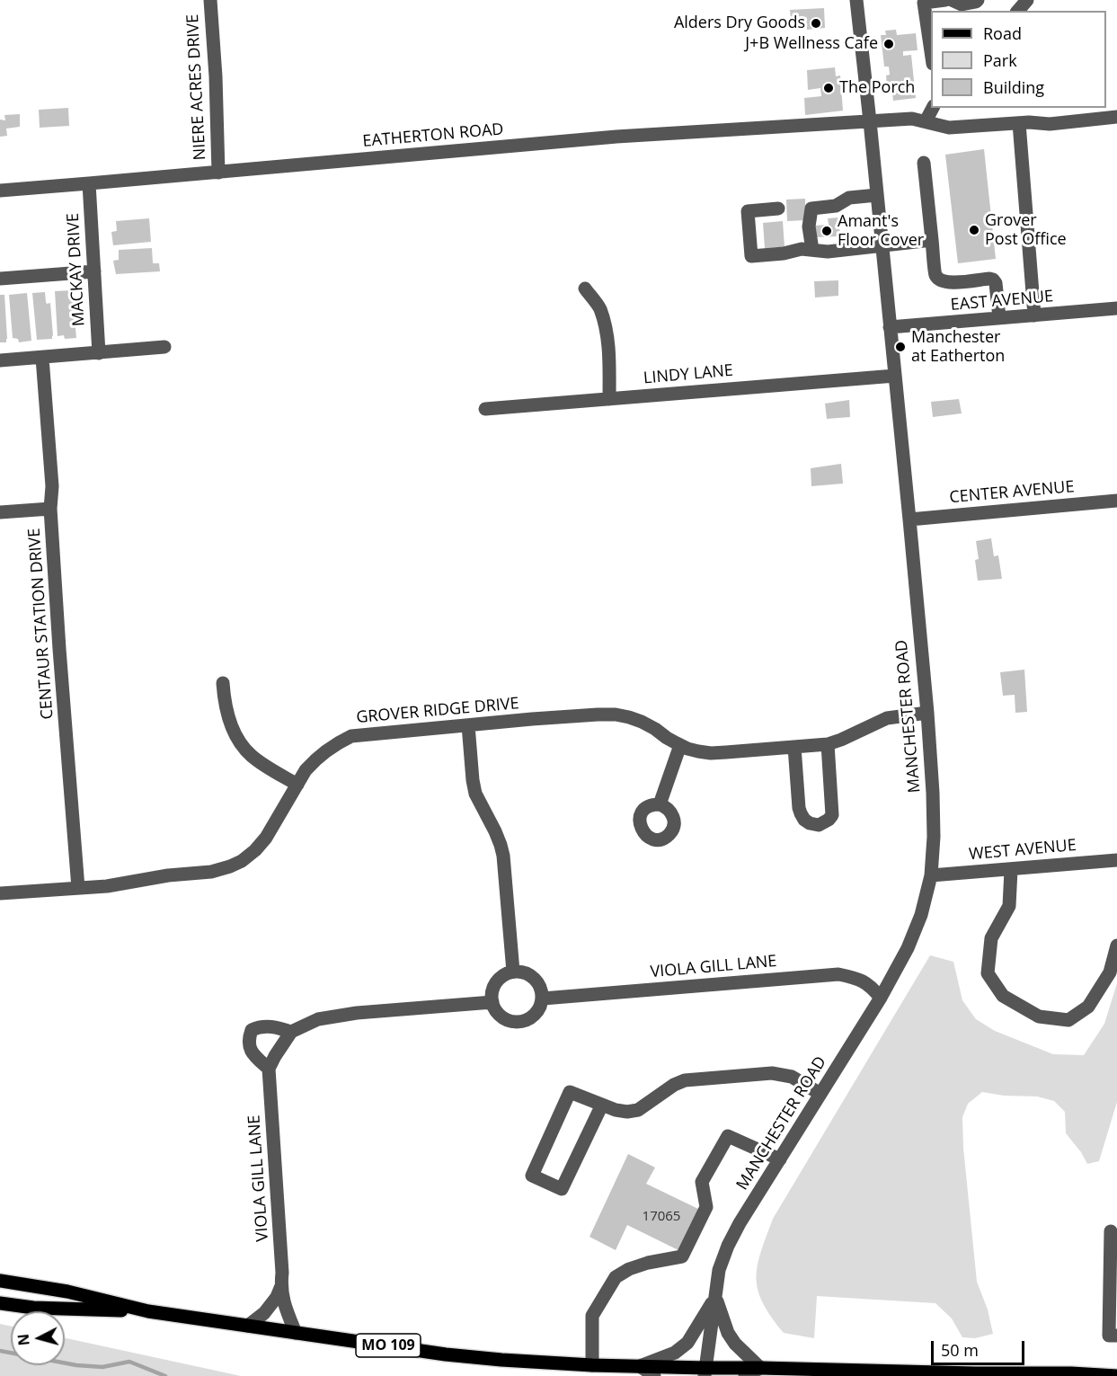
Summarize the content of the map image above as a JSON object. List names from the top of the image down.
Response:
{
  "streets": {
    "main road": ["MO 109"],
    "street": [
      "NIERE ACRES DRIVE",
      "EATHERTON ROAD",
      "MACKAY DRIVE",
      "EAST AVENUE",
      "LINDY LANE",
      "CENTER AVENUE",
      "CENTAUR STATION DRIVE",
      "GROVER RIDGE DRIVE",
      "MANCHESTER ROAD",
      "WEST AVENUE",
      "VIOLA GILL LANE"
    ]
  },
  "crossings": [
    ["NIERE ACRES DRIVE", "EATHERTON ROAD"],
    ["EATHERTON ROAD", "MACKAY DRIVE"],
    ["EATHERTON ROAD", "MANCHESTER ROAD"],
    ["EAST AVENUE", "MANCHESTER ROAD"],
    ["LINDY LANE", "MANCHESTER ROAD"],
    ["CENTER AVENUE", "MANCHESTER ROAD"],
    ["CENTAUR STATION DRIVE", "GROVER RIDGE DRIVE"],
    ["GROVER RIDGE DRIVE", "MANCHESTER ROAD"],
    ["MANCHESTER ROAD", "WEST AVENUE"],
    ["MANCHESTER ROAD", "VIOLA GILL LANE"],
    ["MANCHESTER ROAD", "MO 109"],
    ["VIOLA GILL LANE", "MO 109"]
  ],
  "places": [
    "Alders Dry Goods",
    "J+B Wellness Cafe",
    "The Porch",
    "Grover Post Office",
    "Amant's Floor Cover",
    "Manchester at Eatherton"
  ],
  "house_numbers": ["17065"],
  "legend": ["Road", "Park", "Building"],
  "scale_bar": "50 m",
  "north": "left"
}
